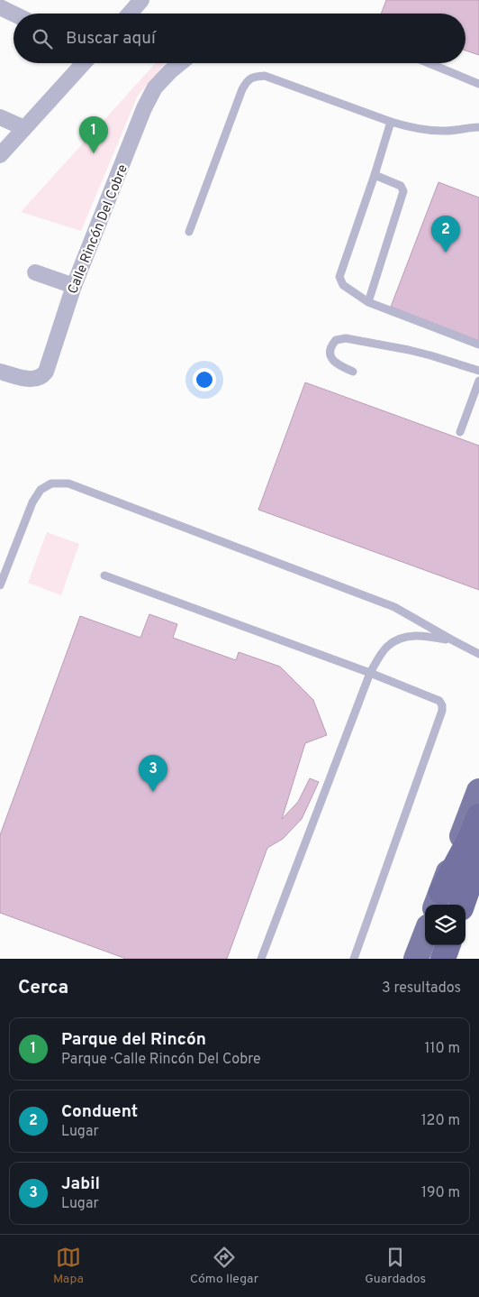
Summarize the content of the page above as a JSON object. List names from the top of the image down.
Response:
{
  "streets": {
    "street": ["Calle Rincón Del Cobre"]
  },
  "page": {
    "search": "Buscar aquí",
    "pins": ["1", "2", "3"],
    "heading": ["Cerca", "3 resultados"],
    "list": [
      {
        "mark": "1",
        "name": "Parque del Rincón",
        "note": "Parque · Calle Rincón Del Cobre",
        "value": "110 m"
      },
      {
        "mark": "2",
        "name": "Conduent",
        "note": "Lugar",
        "value": "120 m"
      },
      {
        "mark": "3",
        "name": "Jabil",
        "note": "Lugar",
        "value": "190 m"
      }
    ],
    "nav": ["Mapa", "Cómo llegar", "Guardados"]
  }
}
